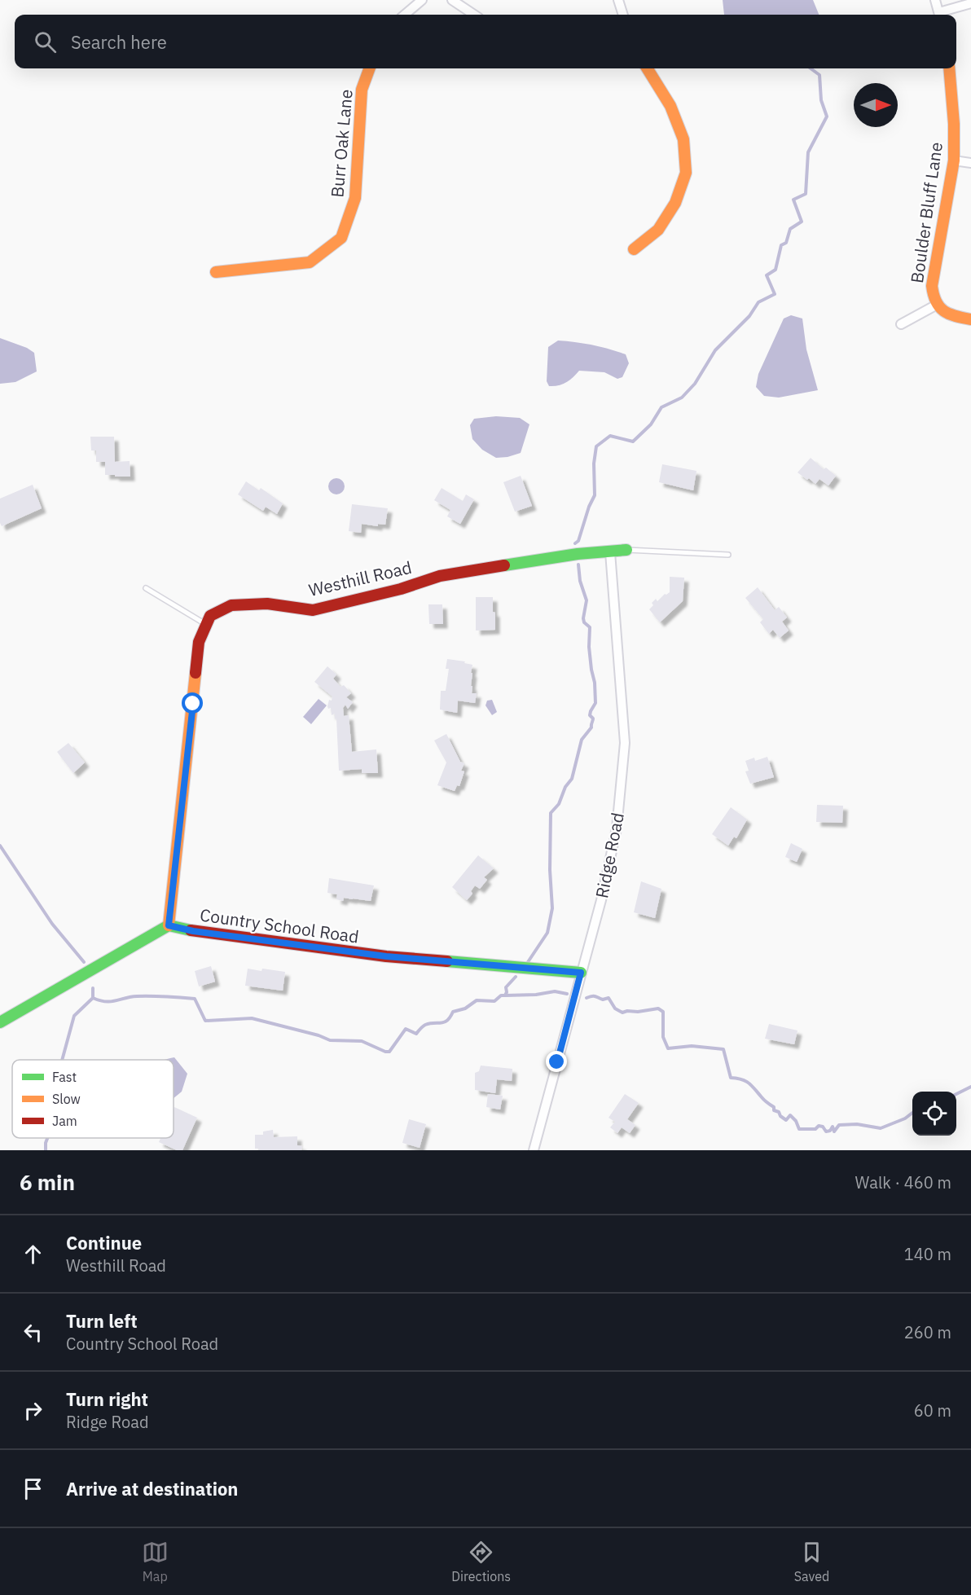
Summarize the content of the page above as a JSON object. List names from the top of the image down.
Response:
{
  "streets": {
    "street": [
      "Burr Oak Lane",
      "Boulder Bluff Lane",
      "Westhill Road",
      "Ridge Road",
      "Country School Road"
    ]
  },
  "crossings": [
    ["Westhill Road", "Ridge Road"],
    ["Westhill Road", "Country School Road"],
    ["Ridge Road", "Country School Road"]
  ],
  "legend": ["Fast", "Slow", "Jam"],
  "north": "right",
  "page": {
    "search": "Search here",
    "heading": ["6 min", "Walk · 460 m"],
    "list": [
      ["Continue", "Westhill Road", "140 m"],
      ["Turn left", "Country School Road", "260 m"],
      ["Turn right", "Ridge Road", "60 m"],
      "Arrive at destination"
    ],
    "nav": ["Map", "Directions", "Saved"]
  }
}
